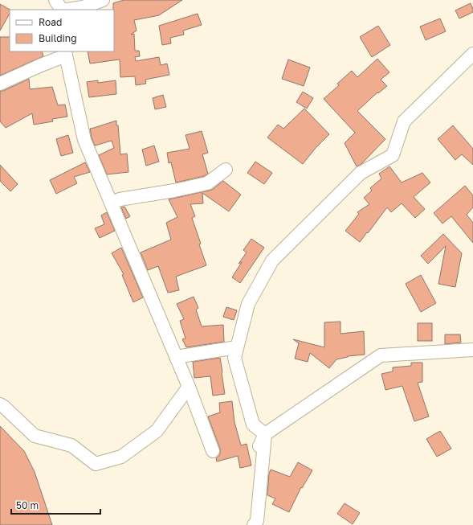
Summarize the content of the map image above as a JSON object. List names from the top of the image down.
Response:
{
  "legend": ["Road", "Building"],
  "scale_bar": "50 m"
}
